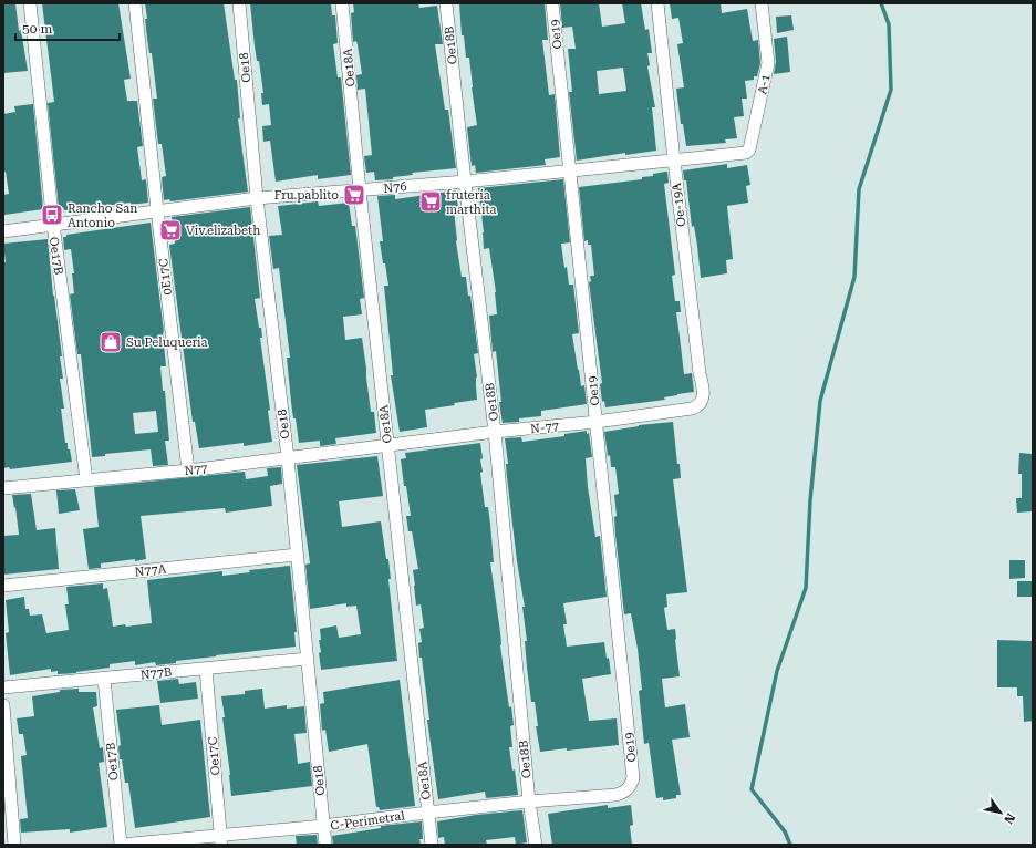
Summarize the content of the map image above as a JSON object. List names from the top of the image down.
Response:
{
  "streets": {
    "street": [
      "Oe19",
      "Oe18B",
      "Oe18",
      "Oe18A",
      "A-1",
      "N76",
      "Oe-19A",
      "Oe17B",
      "0E17C",
      "N-77",
      "N77",
      "N77A",
      "N77B",
      "Oe17C",
      "C-Perimetral"
    ]
  },
  "crossings": [
    ["Oe19", "N76"],
    ["Oe19", "N-77"],
    ["Oe19", "C-Perimetral"],
    ["Oe18B", "N76"],
    ["Oe18B", "N-77"],
    ["Oe18B", "C-Perimetral"],
    ["Oe18", "N76"],
    ["Oe18", "N77"],
    ["Oe18", "N77A"],
    ["Oe18", "N77B"],
    ["Oe18", "C-Perimetral"],
    ["Oe18A", "N76"],
    ["Oe18A", "N-77"],
    ["Oe18A", "N77"],
    ["Oe18A", "C-Perimetral"],
    ["A-1", "N76"],
    ["N76", "Oe-19A"],
    ["N76", "Oe17B"],
    ["N76", "0E17C"],
    ["Oe-19A", "N-77"],
    ["Oe17B", "N77"],
    ["Oe17B", "N77B"],
    ["Oe17B", "C-Perimetral"],
    ["0E17C", "N77"],
    ["N-77", "N77"],
    ["N77B", "Oe17C"],
    ["Oe17C", "C-Perimetral"]
  ],
  "places": {
    "supermarket": ["Fru.pablito", "frutería marthita", "Viv.elizabeth"],
    "bus stop": ["Rancho San Antonio"],
    "shop": ["Su Peluqueria"]
  },
  "scale_bar": "50 m",
  "north": "bottom right"
}
